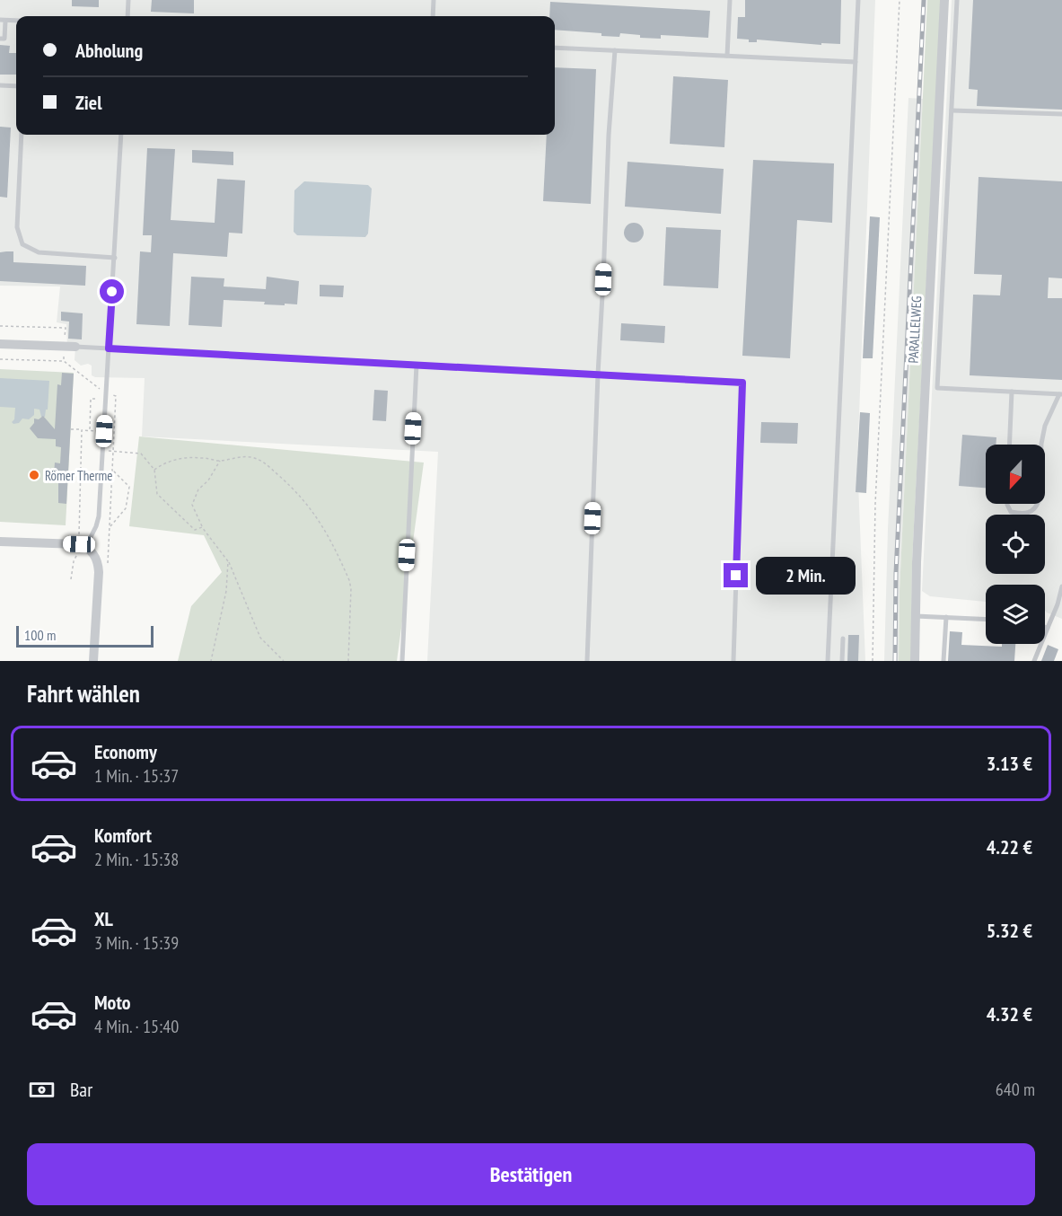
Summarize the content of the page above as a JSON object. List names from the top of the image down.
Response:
{
  "streets": {
    "street": ["PARALLELWEG"]
  },
  "places": ["Römer Therme"],
  "scale_bar": "100 m",
  "north": "bottom",
  "page": {
    "banner": ["Abholung", "Ziel"],
    "bubble": "2 Min.",
    "scale": "100 m",
    "heading": "Fahrt wählen",
    "list": [
      {
        "name": "Economy",
        "note": "1 Min. · 15:37",
        "value": "3.13 €"
      },
      {
        "name": "Komfort",
        "note": "2 Min. · 15:38",
        "value": "4.22 €"
      },
      {
        "name": "XL",
        "note": "3 Min. · 15:39",
        "value": "5.32 €"
      },
      {
        "name": "Moto",
        "note": "4 Min. · 15:40",
        "value": "4.32 €"
      }
    ],
    "pay": ["Bar", "640 m"],
    "buttons": "Bestätigen"
  }
}
